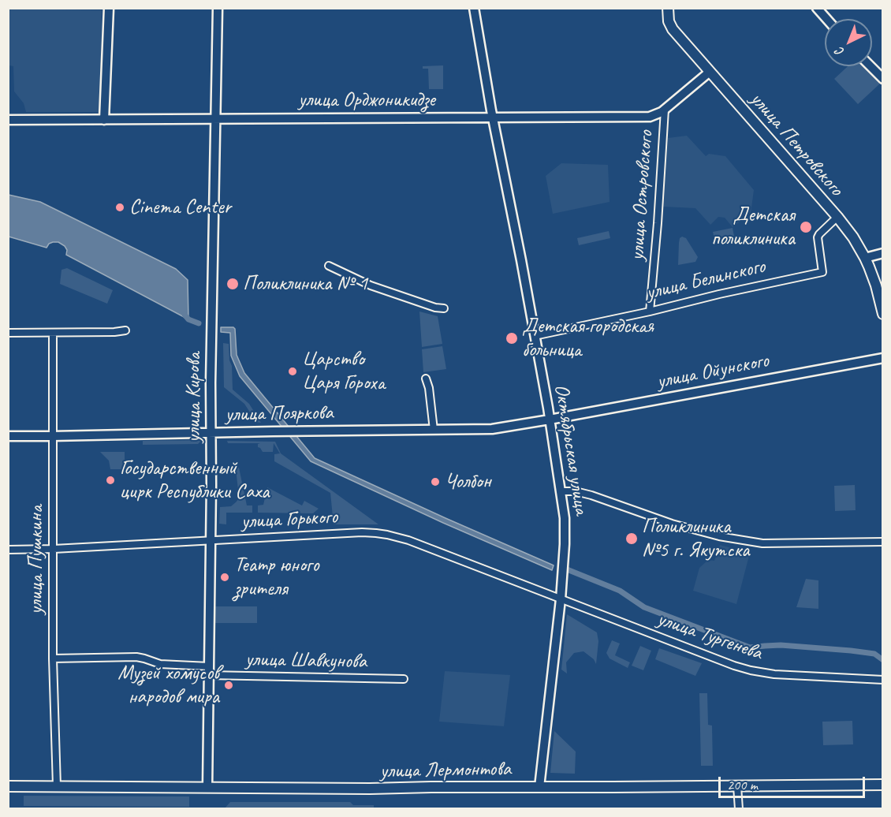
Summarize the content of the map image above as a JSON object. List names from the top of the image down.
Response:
{
  "streets": {
    "main road": ["улица Петровского", "улица Лермонтова"],
    "street": [
      "улица Орджоникидзе",
      "улица Островского",
      "улица Белинского",
      "улица Ойунского",
      "улица Кирова",
      "улица Пояркова",
      "Октябрьская улица",
      "улица Горького",
      "улица Пушкина",
      "улица Тургенева",
      "улица Шавкунова"
    ]
  },
  "crossings": [
    ["улица Орджоникидзе", "улица Петровского"],
    ["улица Орджоникидзе", "улица Островского"],
    ["улица Орджоникидзе", "улица Кирова"],
    ["улица Орджоникидзе", "Октябрьская улица"],
    ["улица Петровского", "улица Белинского"],
    ["улица Островского", "улица Белинского"],
    ["улица Белинского", "Октябрьская улица"],
    ["улица Ойунского", "улица Пояркова"],
    ["улица Ойунского", "Октябрьская улица"],
    ["улица Кирова", "улица Пояркова"],
    ["улица Кирова", "улица Горького"],
    ["улица Кирова", "улица Шавкунова"],
    ["улица Кирова", "улица Лермонтова"],
    ["улица Пояркова", "Октябрьская улица"],
    ["улица Пояркова", "улица Пушкина"],
    ["Октябрьская улица", "улица Горького"],
    ["Октябрьская улица", "улица Тургенева"],
    ["Октябрьская улица", "улица Лермонтова"],
    ["улица Горького", "улица Пушкина"],
    ["улица Горького", "улица Тургенева"],
    ["улица Пушкина", "улица Лермонтова"]
  ],
  "places": [
    "Cinema Center",
    "Детская поликлиника",
    "Поликлиника № 1",
    "Детская городская больница",
    "Царство Царя Гороха",
    "Государственный цирк Республики Саха",
    "Чолбон",
    "Поликлиника №5 г. Якутска",
    "Театр юного зрителя",
    "Музей хомусов народов мира"
  ],
  "scale_bar": "200 m",
  "north": "bottom left"
}
